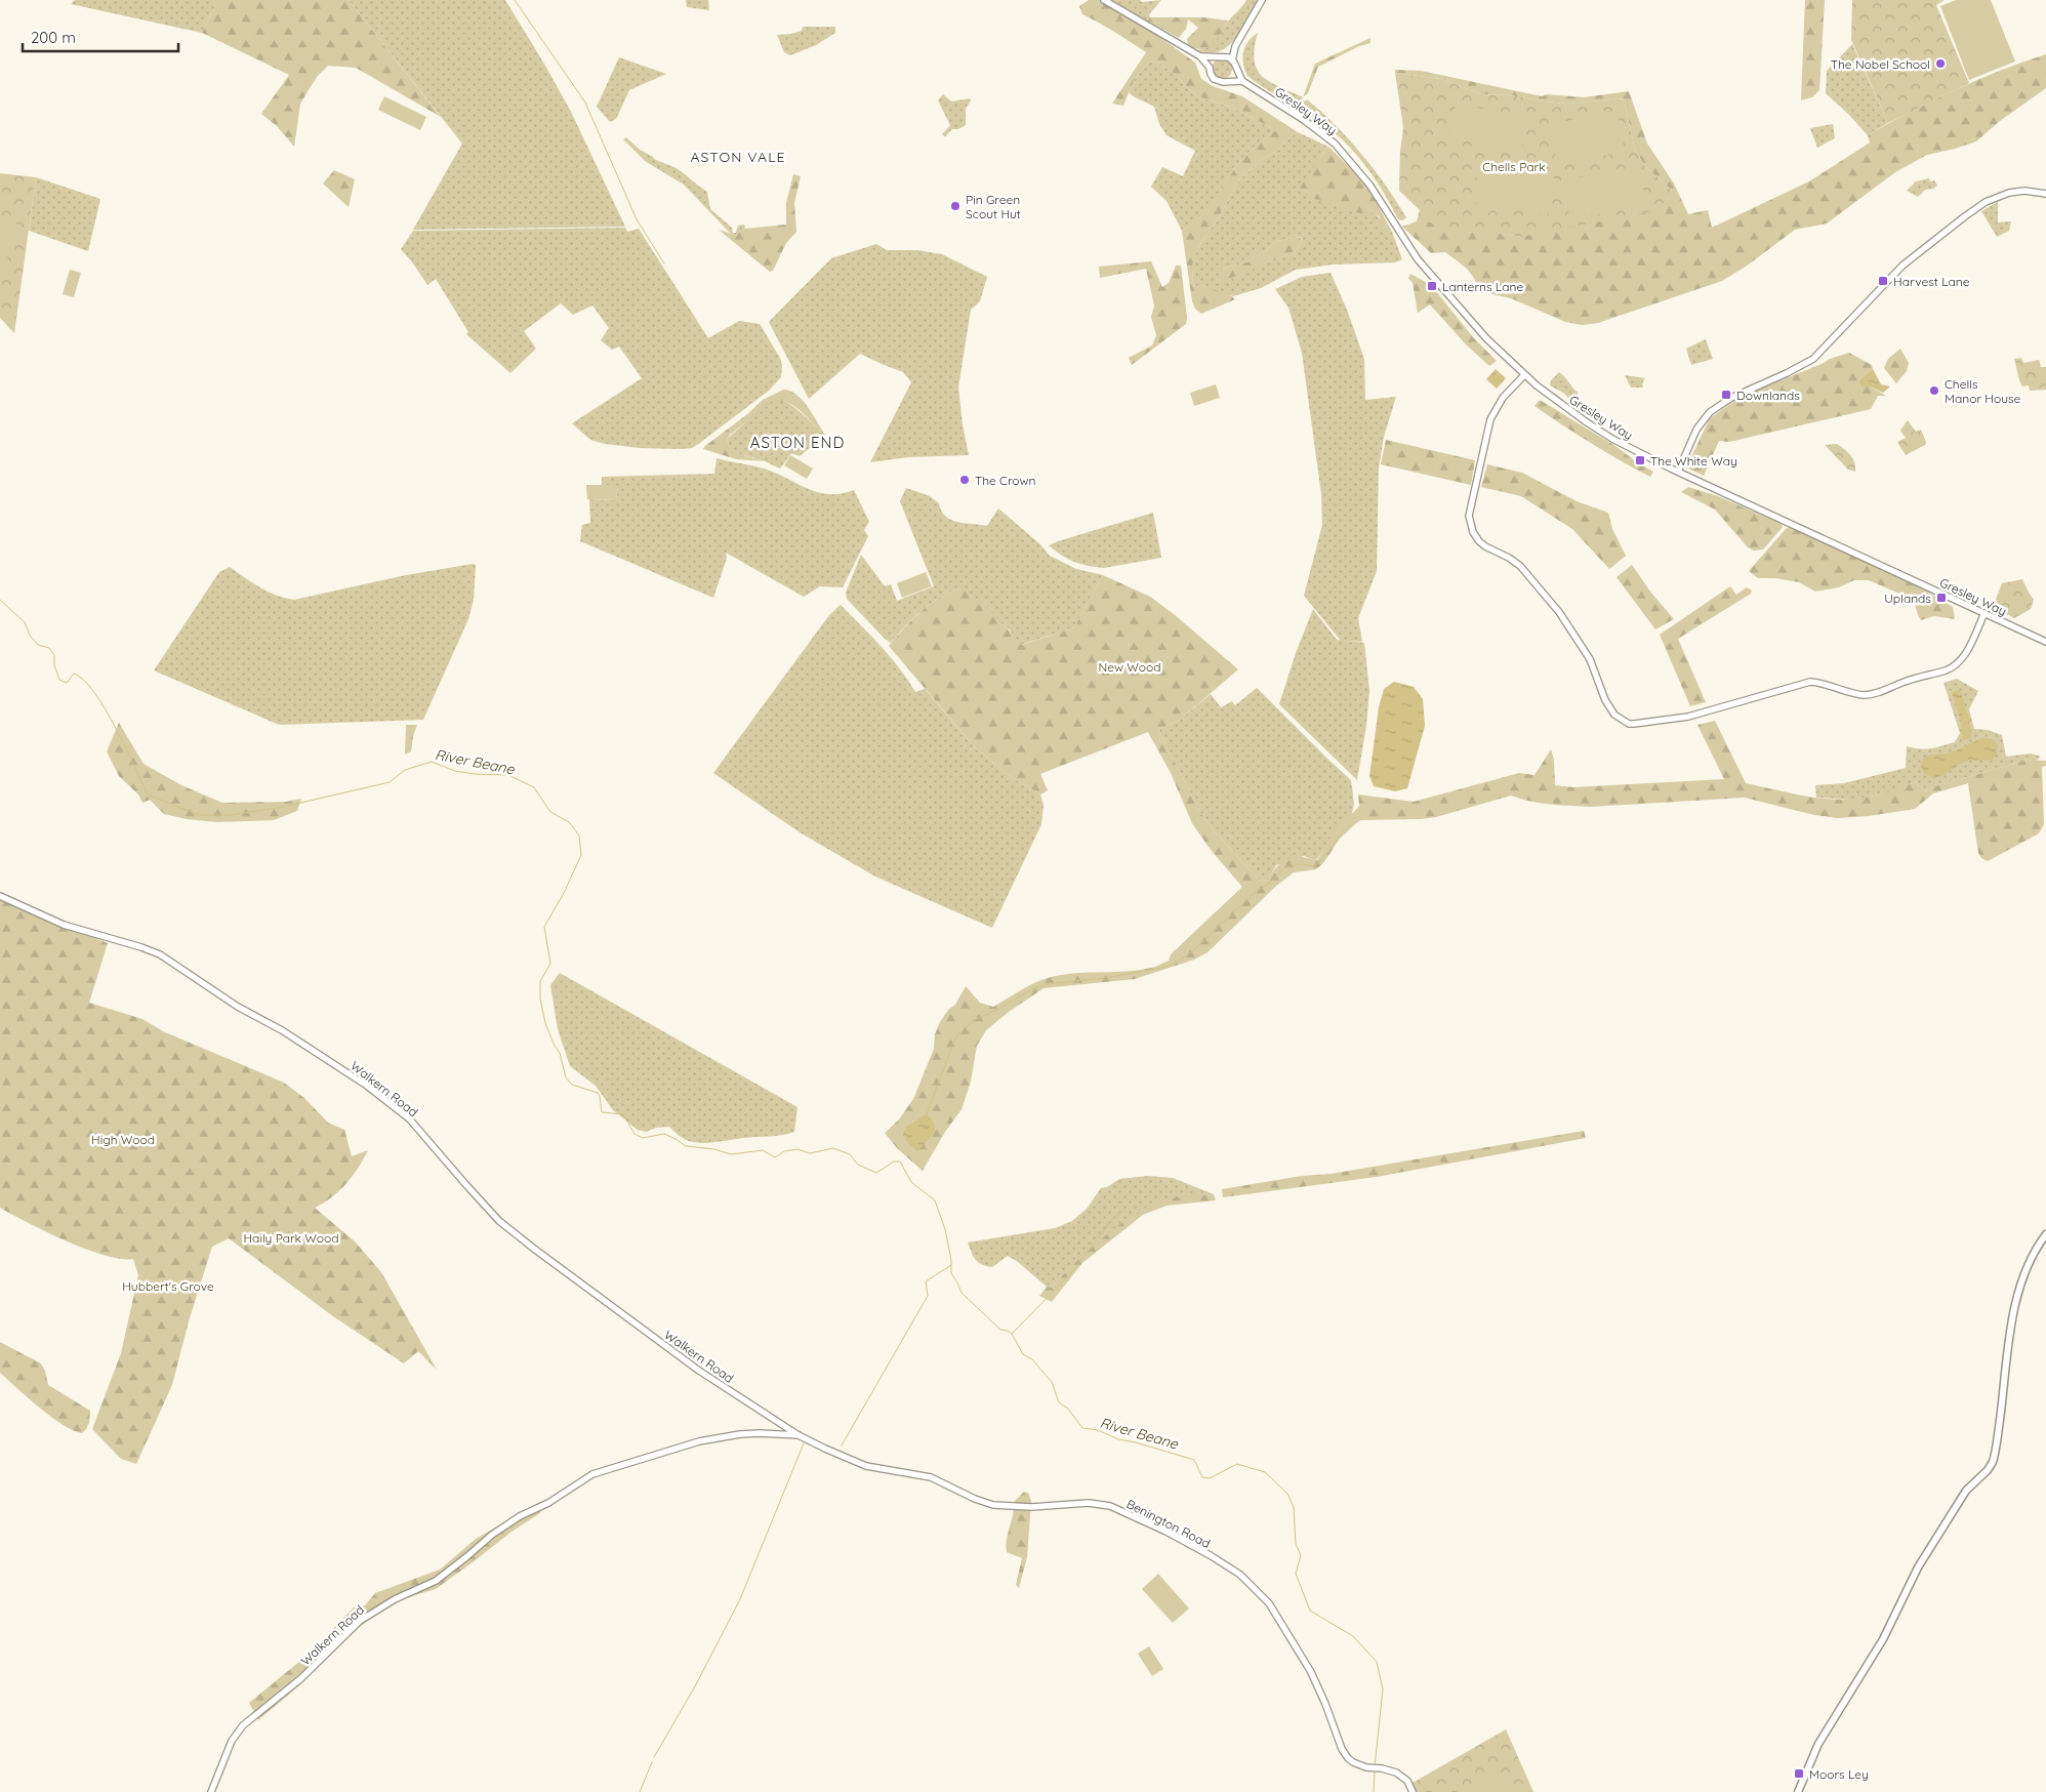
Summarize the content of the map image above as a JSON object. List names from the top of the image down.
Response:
{
  "streets": {
    "street": ["Gresley Way", "Walkern Road", "Benington Road"]
  },
  "crossings": [
    ["Walkern Road", "Benington Road"]
  ],
  "districts": ["ASTON VALE", "ASTON END"],
  "water": ["River Beane"],
  "parks": [
    "Chells Park",
    "New Wood",
    "High Wood",
    "Haily Park Wood",
    "Hubbert's Grove"
  ],
  "places": {
    "other": [
      "The Nobel School",
      "Pin Green Scout Hut",
      "Chells Manor House",
      "The Crown"
    ],
    "transit": [
      "Harvest Lane",
      "Lanterns Lane",
      "Downlands",
      "The White Way",
      "Uplands",
      "Moors Ley"
    ]
  },
  "scale_bar": "200 m"
}
